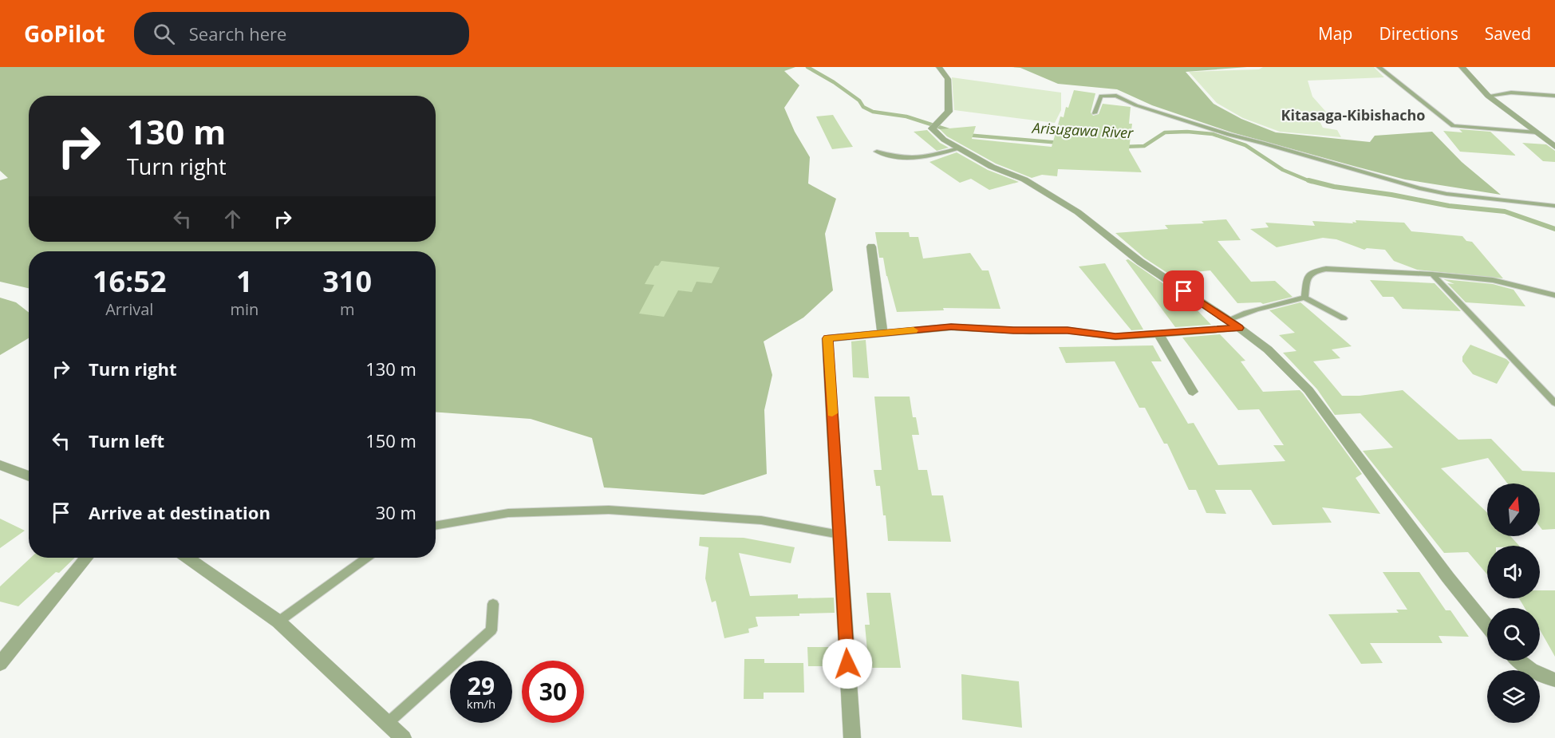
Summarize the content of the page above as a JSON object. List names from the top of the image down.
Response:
{
  "districts": ["Kitasaga-Kibishacho"],
  "water": ["Arisugawa River"],
  "north": "top",
  "page": {
    "header": "GoPilot",
    "search": "Search here",
    "nav": ["Map", "Directions", "Saved"],
    "turn": ["130 m", "Turn right"],
    "eta": [
      "16:52",
      "Arrival",
      "1",
      "min",
      "310",
      "m"
    ],
    "list": [
      {
        "name": "Turn right",
        "value": "130 m"
      },
      {
        "name": "Turn left",
        "value": "150 m"
      },
      {
        "name": "Arrive at destination",
        "value": "30 m"
      }
    ],
    "speed": "29 km/h",
    "limit": "30"
  }
}
